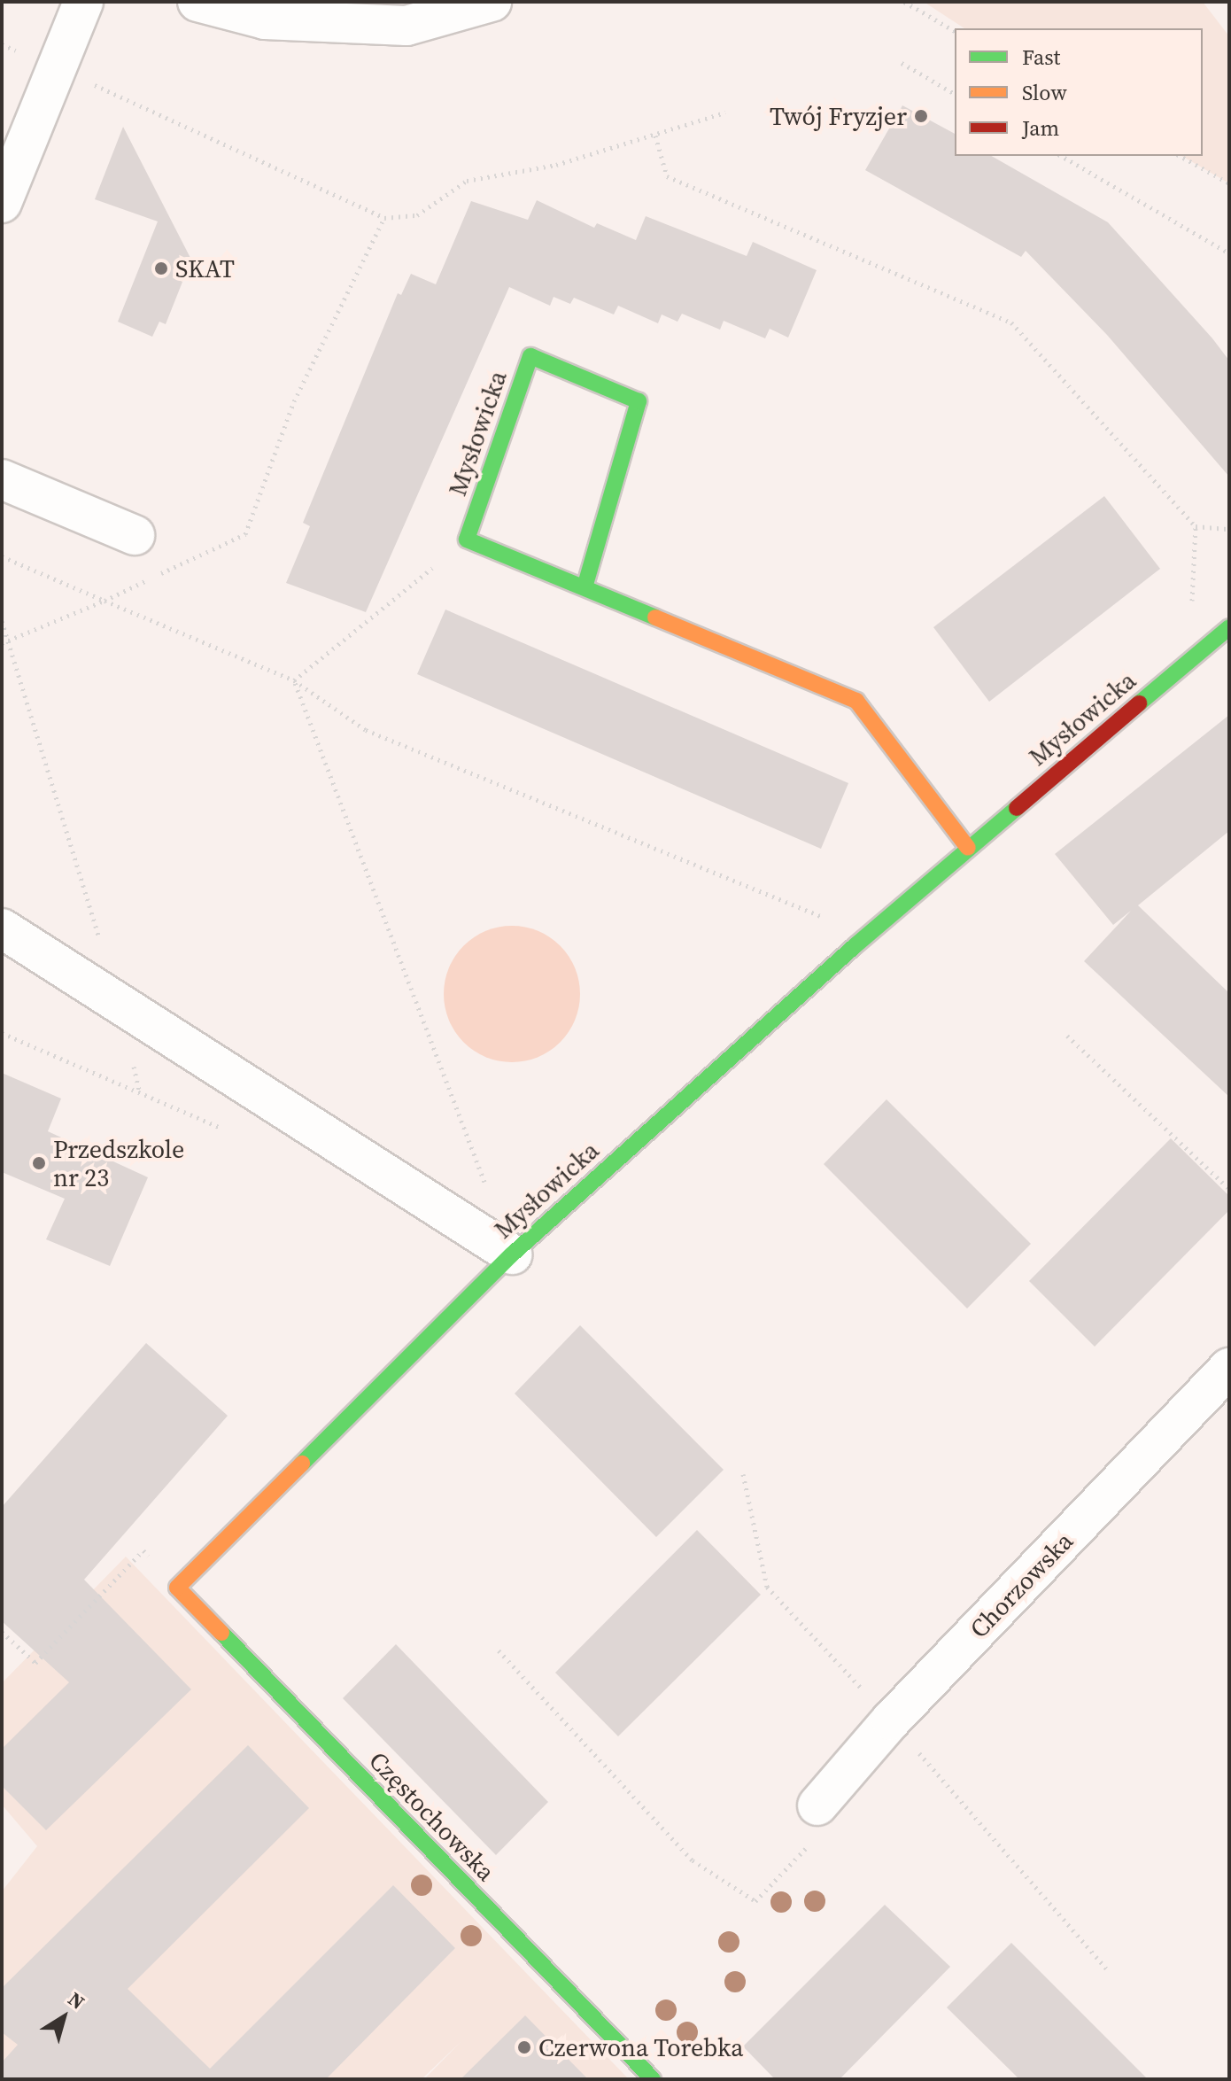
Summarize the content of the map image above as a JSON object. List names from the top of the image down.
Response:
{
  "streets": {
    "street": ["Mysłowicka", "Chorzowska", "Częstochowska"]
  },
  "crossings": [
    ["Mysłowicka", "Częstochowska"]
  ],
  "places": [
    "Twój Fryzjer",
    "SKAT",
    "Przedszkole nr 23",
    "Czerwona Torebka"
  ],
  "legend": ["Fast", "Slow", "Jam"],
  "north": "top right"
}
